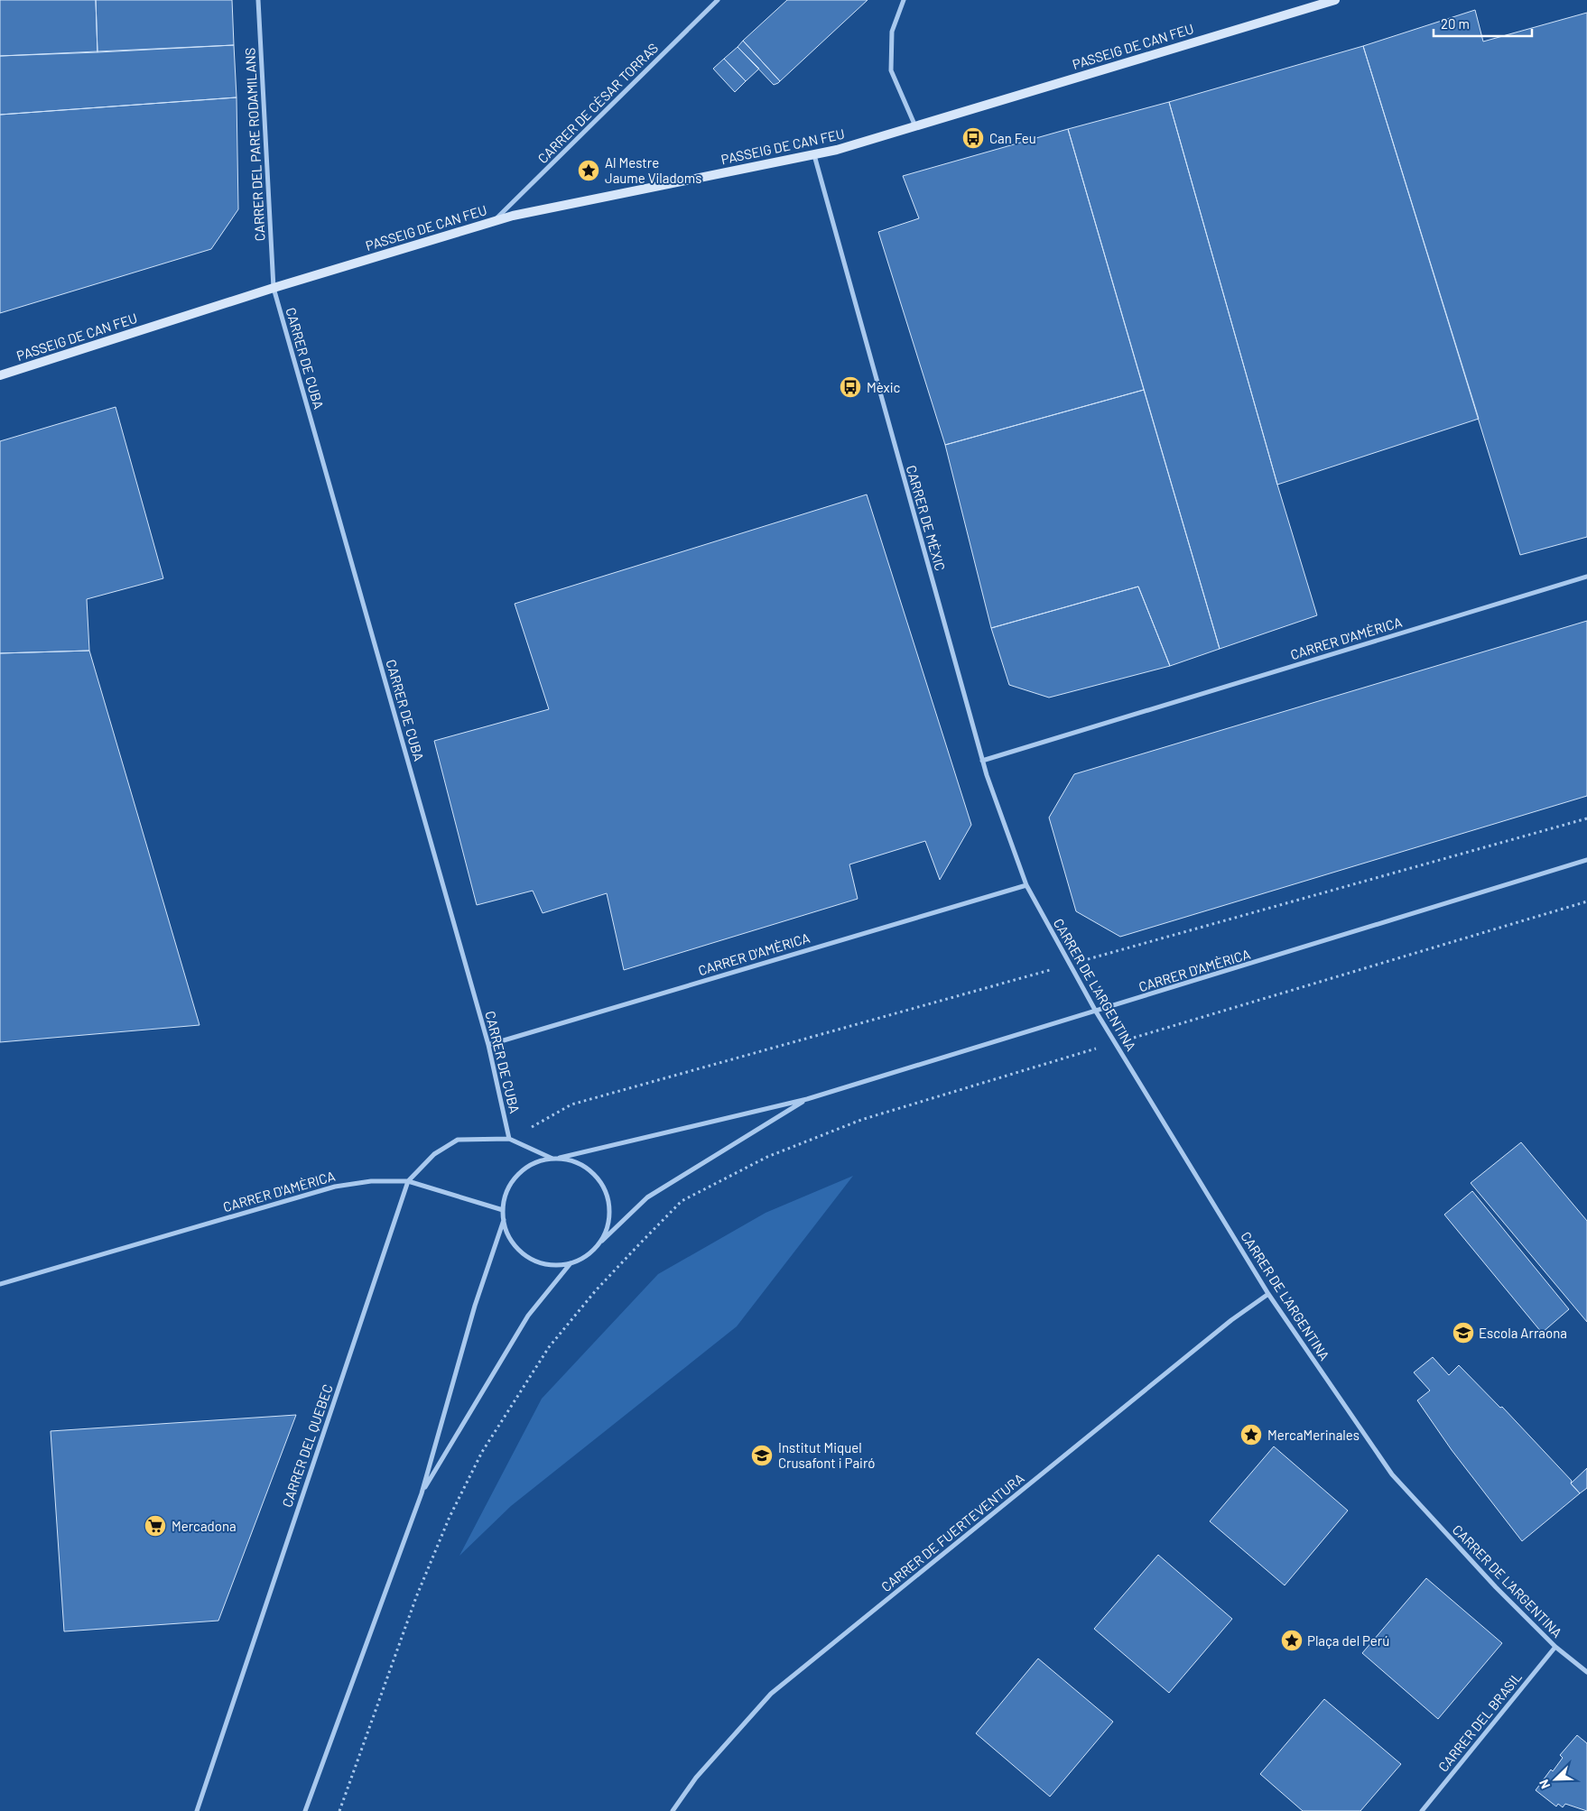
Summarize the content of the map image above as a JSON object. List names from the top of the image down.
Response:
{
  "streets": {
    "street": [
      "PASSEIG DE CAN FEU",
      "CARRER DE CÈSAR TORRAS",
      "CARRER DEL PARE RODAMILANS",
      "CARRER DE CUBA",
      "CARRER DE MÈXIC",
      "CARRER D'AMÈRICA",
      "CARRER DE L'ARGENTINA",
      "CARRER DEL QUEBEC",
      "CARRER DE FUERTEVENTURA",
      "CARRER DEL BRASIL"
    ]
  },
  "crossings": [
    ["PASSEIG DE CAN FEU", "CARRER DE CÈSAR TORRAS"],
    ["PASSEIG DE CAN FEU", "CARRER DEL PARE RODAMILANS"],
    ["PASSEIG DE CAN FEU", "CARRER DE CUBA"],
    ["PASSEIG DE CAN FEU", "CARRER DE MÈXIC"],
    ["CARRER DEL PARE RODAMILANS", "CARRER DE CUBA"],
    ["CARRER DE CUBA", "CARRER D'AMÈRICA"],
    ["CARRER DE MÈXIC", "CARRER D'AMÈRICA"],
    ["CARRER DE MÈXIC", "CARRER DE L'ARGENTINA"],
    ["CARRER D'AMÈRICA", "CARRER DE L'ARGENTINA"],
    ["CARRER D'AMÈRICA", "CARRER DEL QUEBEC"],
    ["CARRER DE L'ARGENTINA", "CARRER DE FUERTEVENTURA"],
    ["CARRER DE L'ARGENTINA", "CARRER DEL BRASIL"]
  ],
  "places": {
    "bus stop": ["Can Feu", "Mèxic"],
    "place": ["Al Mestre Jaume Viladoms", "MercaMerinales", "Plaça del Perú"],
    "school or university": ["Escola Arraona", "Institut Miquel Crusafont i Pairó"],
    "supermarket": ["Mercadona"]
  },
  "scale_bar": "20 m",
  "north": "bottom left"
}
